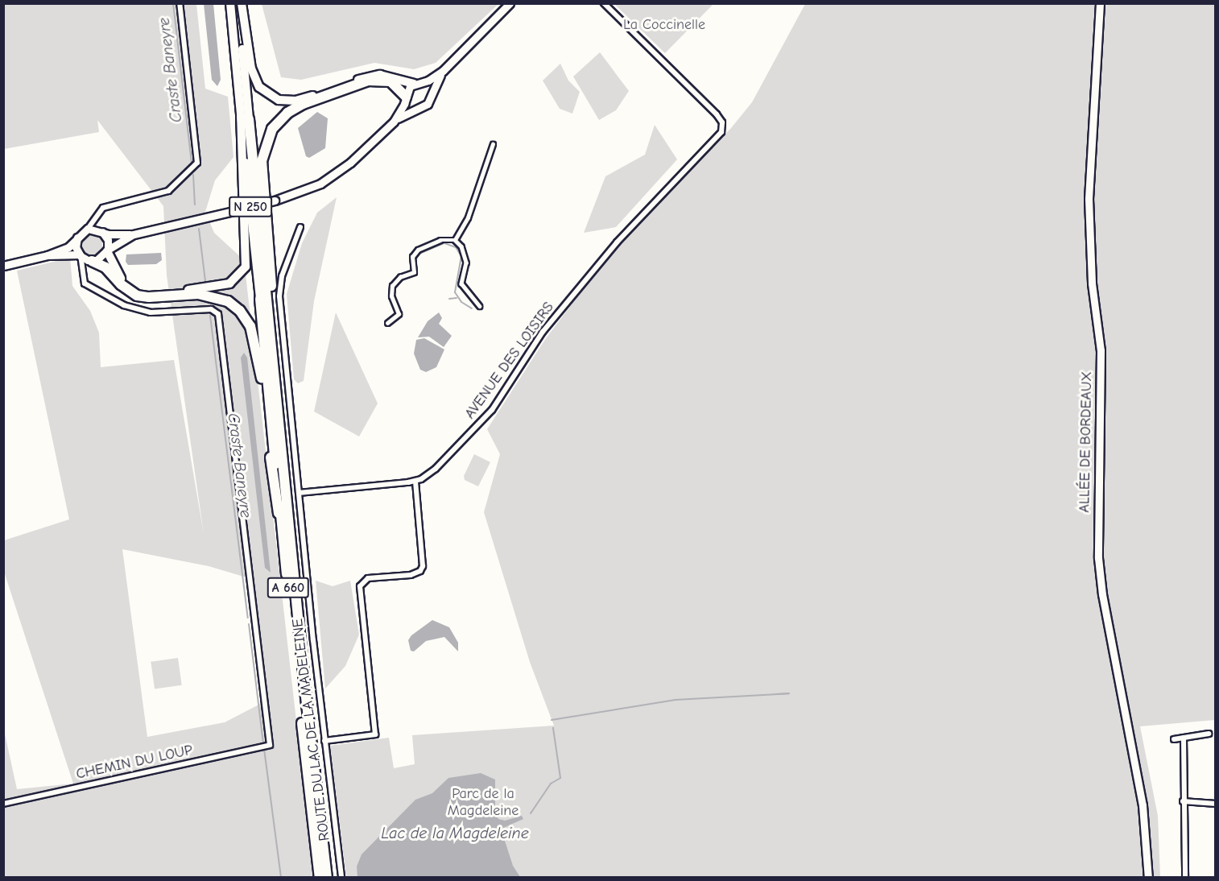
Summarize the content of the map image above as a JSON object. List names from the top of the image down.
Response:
{
  "streets": {
    "highway": ["N 250", "A 660"],
    "main road": ["ALLÉE DE BORDEAUX"],
    "street": ["AVENUE DES LOISIRS", "ROUTE DU LAC DE LA MADELEINE", "CHEMIN DU LOUP"]
  },
  "crossings": [
    ["N 250", "A 660"]
  ],
  "water": ["Craste Baneyre", "Lac de la Magdeleine"],
  "parks": ["La Coccinelle", "Parc de la Magdeleine"]
}
